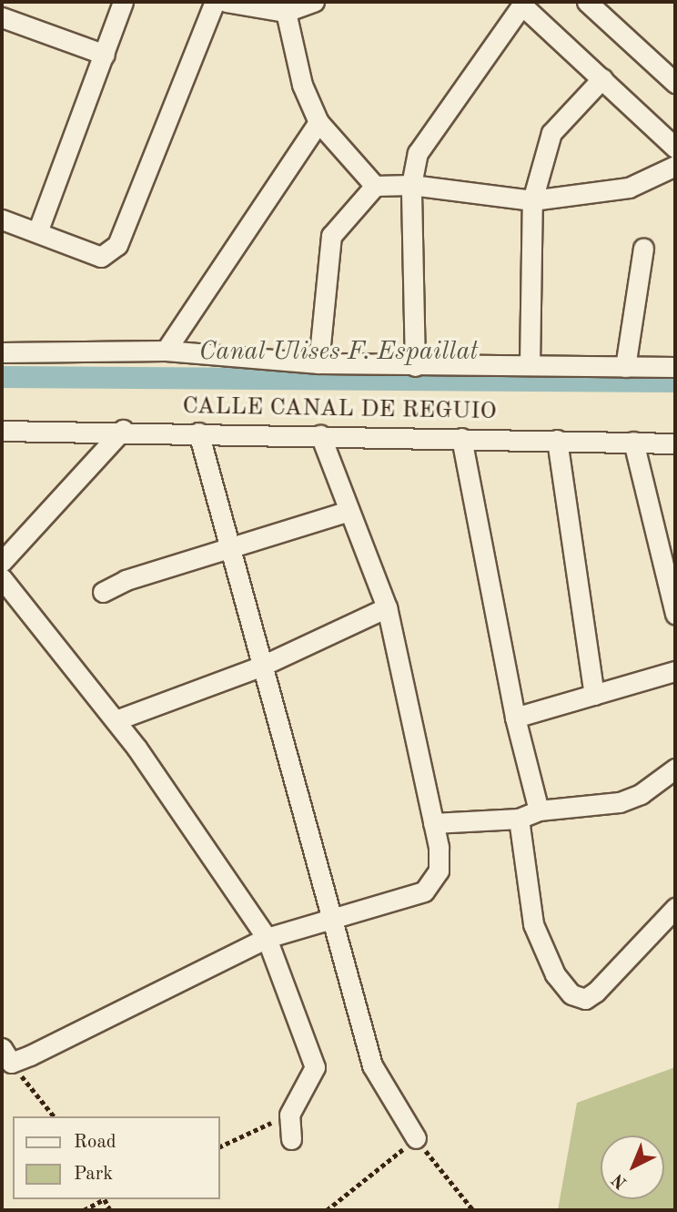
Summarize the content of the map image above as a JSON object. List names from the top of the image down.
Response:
{
  "streets": {
    "street": ["CALLE CANAL DE REGUIO"]
  },
  "water": ["Canal Ulises F. Espaillat"],
  "legend": ["Road", "Park"],
  "north": "bottom left"
}
